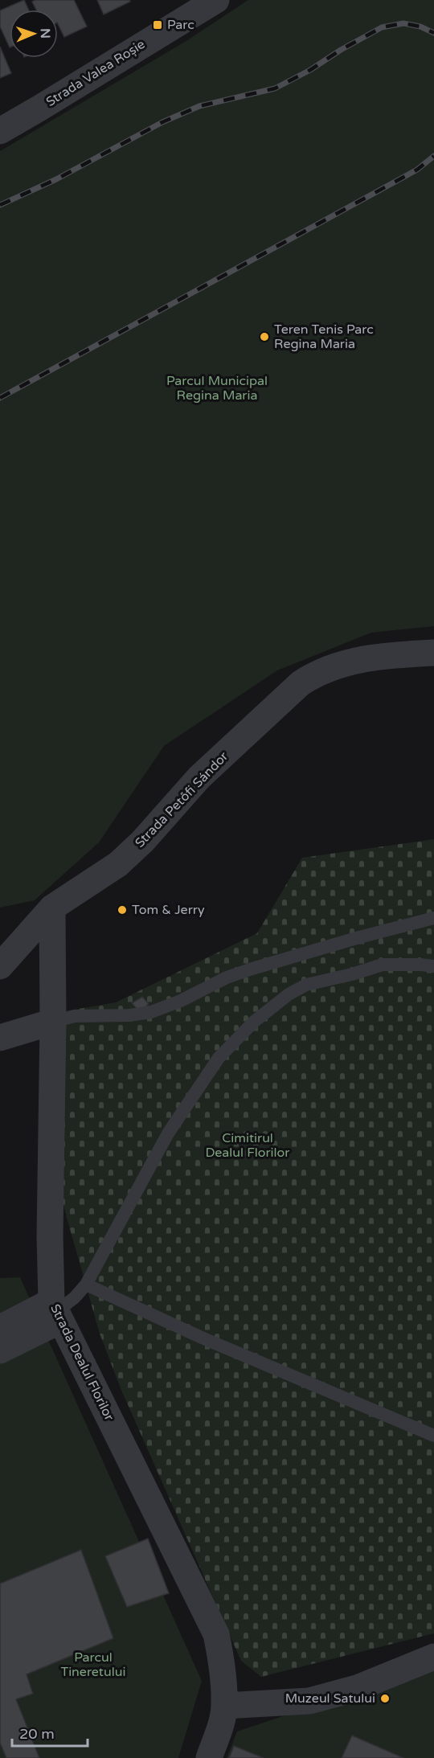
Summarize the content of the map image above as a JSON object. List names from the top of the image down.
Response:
{
  "streets": {
    "street": ["Strada Valea Roșie", "Strada Petőfi Sándor", "Strada Dealul Florilor"]
  },
  "crossings": [
    ["Strada Petőfi Sándor", "Strada Dealul Florilor"]
  ],
  "parks": ["Parcul Municipal Regina Maria", "Cimitirul Dealul Florilor", "Parcul Tineretului"],
  "places": {
    "transit": ["Parc"],
    "other": ["Teren Tenis Parc Regina Maria", "Tom & Jerry", "Muzeul Satului"]
  },
  "scale_bar": "20 m",
  "north": "right"
}
